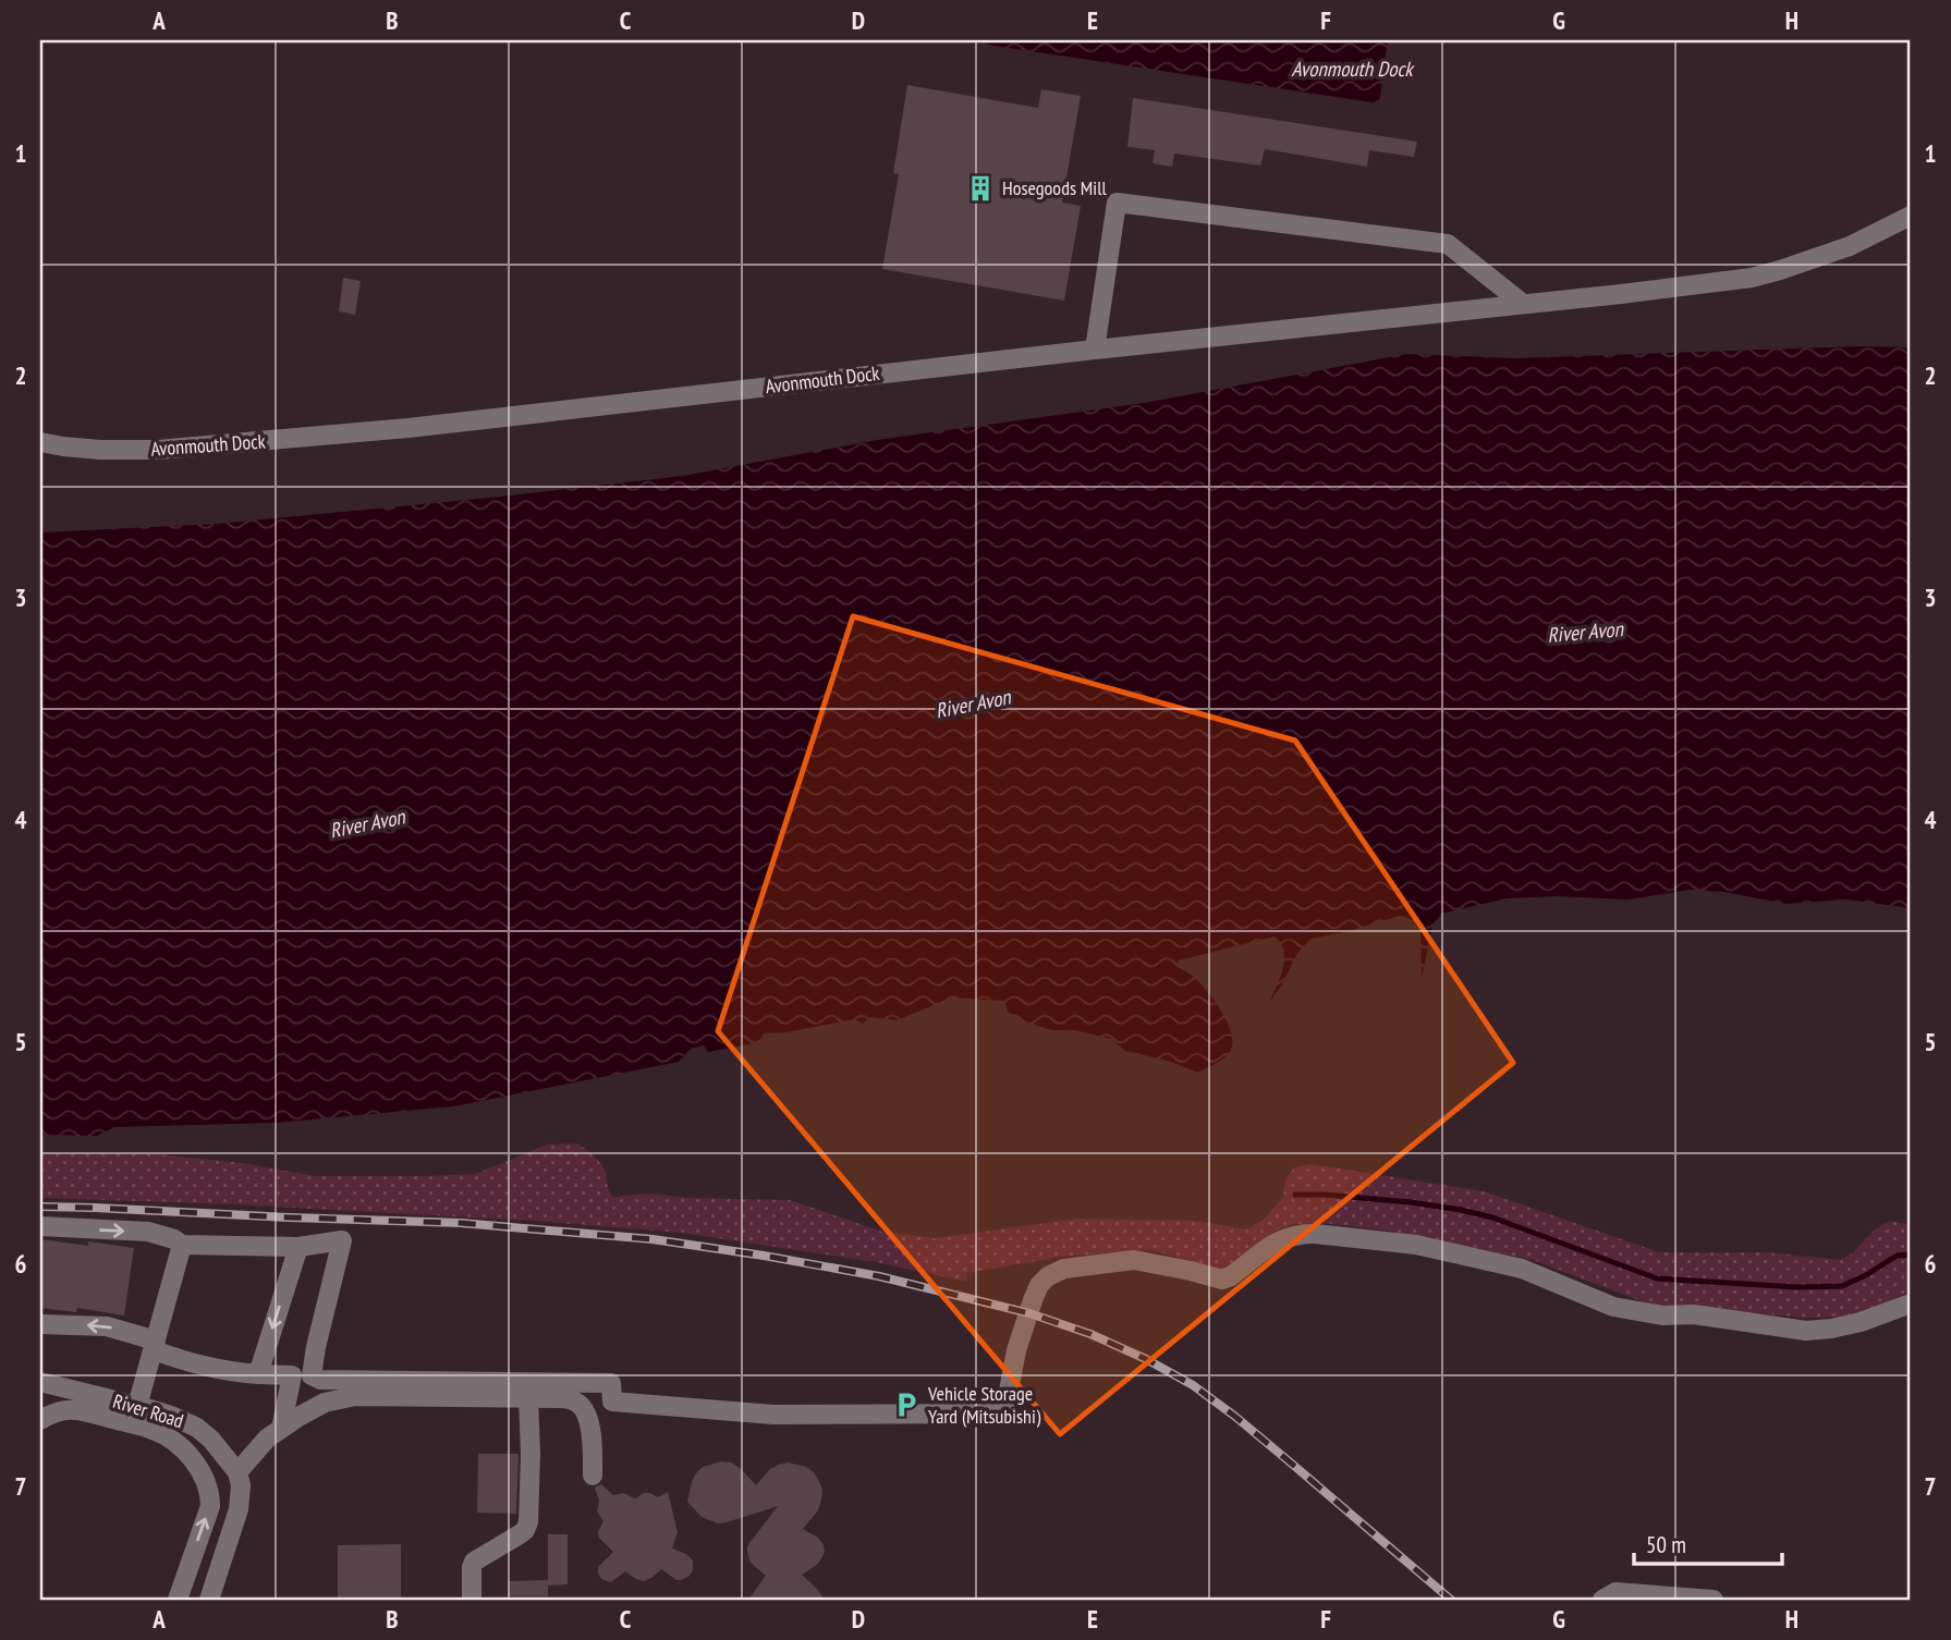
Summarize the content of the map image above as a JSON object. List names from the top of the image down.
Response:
{
  "streets": {
    "lane": ["Avonmouth Dock", "River Road"]
  },
  "water": ["Avonmouth Dock", "River Avon"],
  "places": {
    "building": ["Hosegoods Mill"],
    "parking": ["Vehicle Storage Yard (Mitsubishi)"]
  },
  "scale_bar": "50 m",
  "grid": {
    "columns": [
      "A",
      "B",
      "C",
      "D",
      "E",
      "F",
      "G",
      "H"
    ],
    "rows": [
      "1",
      "2",
      "3",
      "4",
      "5",
      "6",
      "7"
    ]
  }
}
